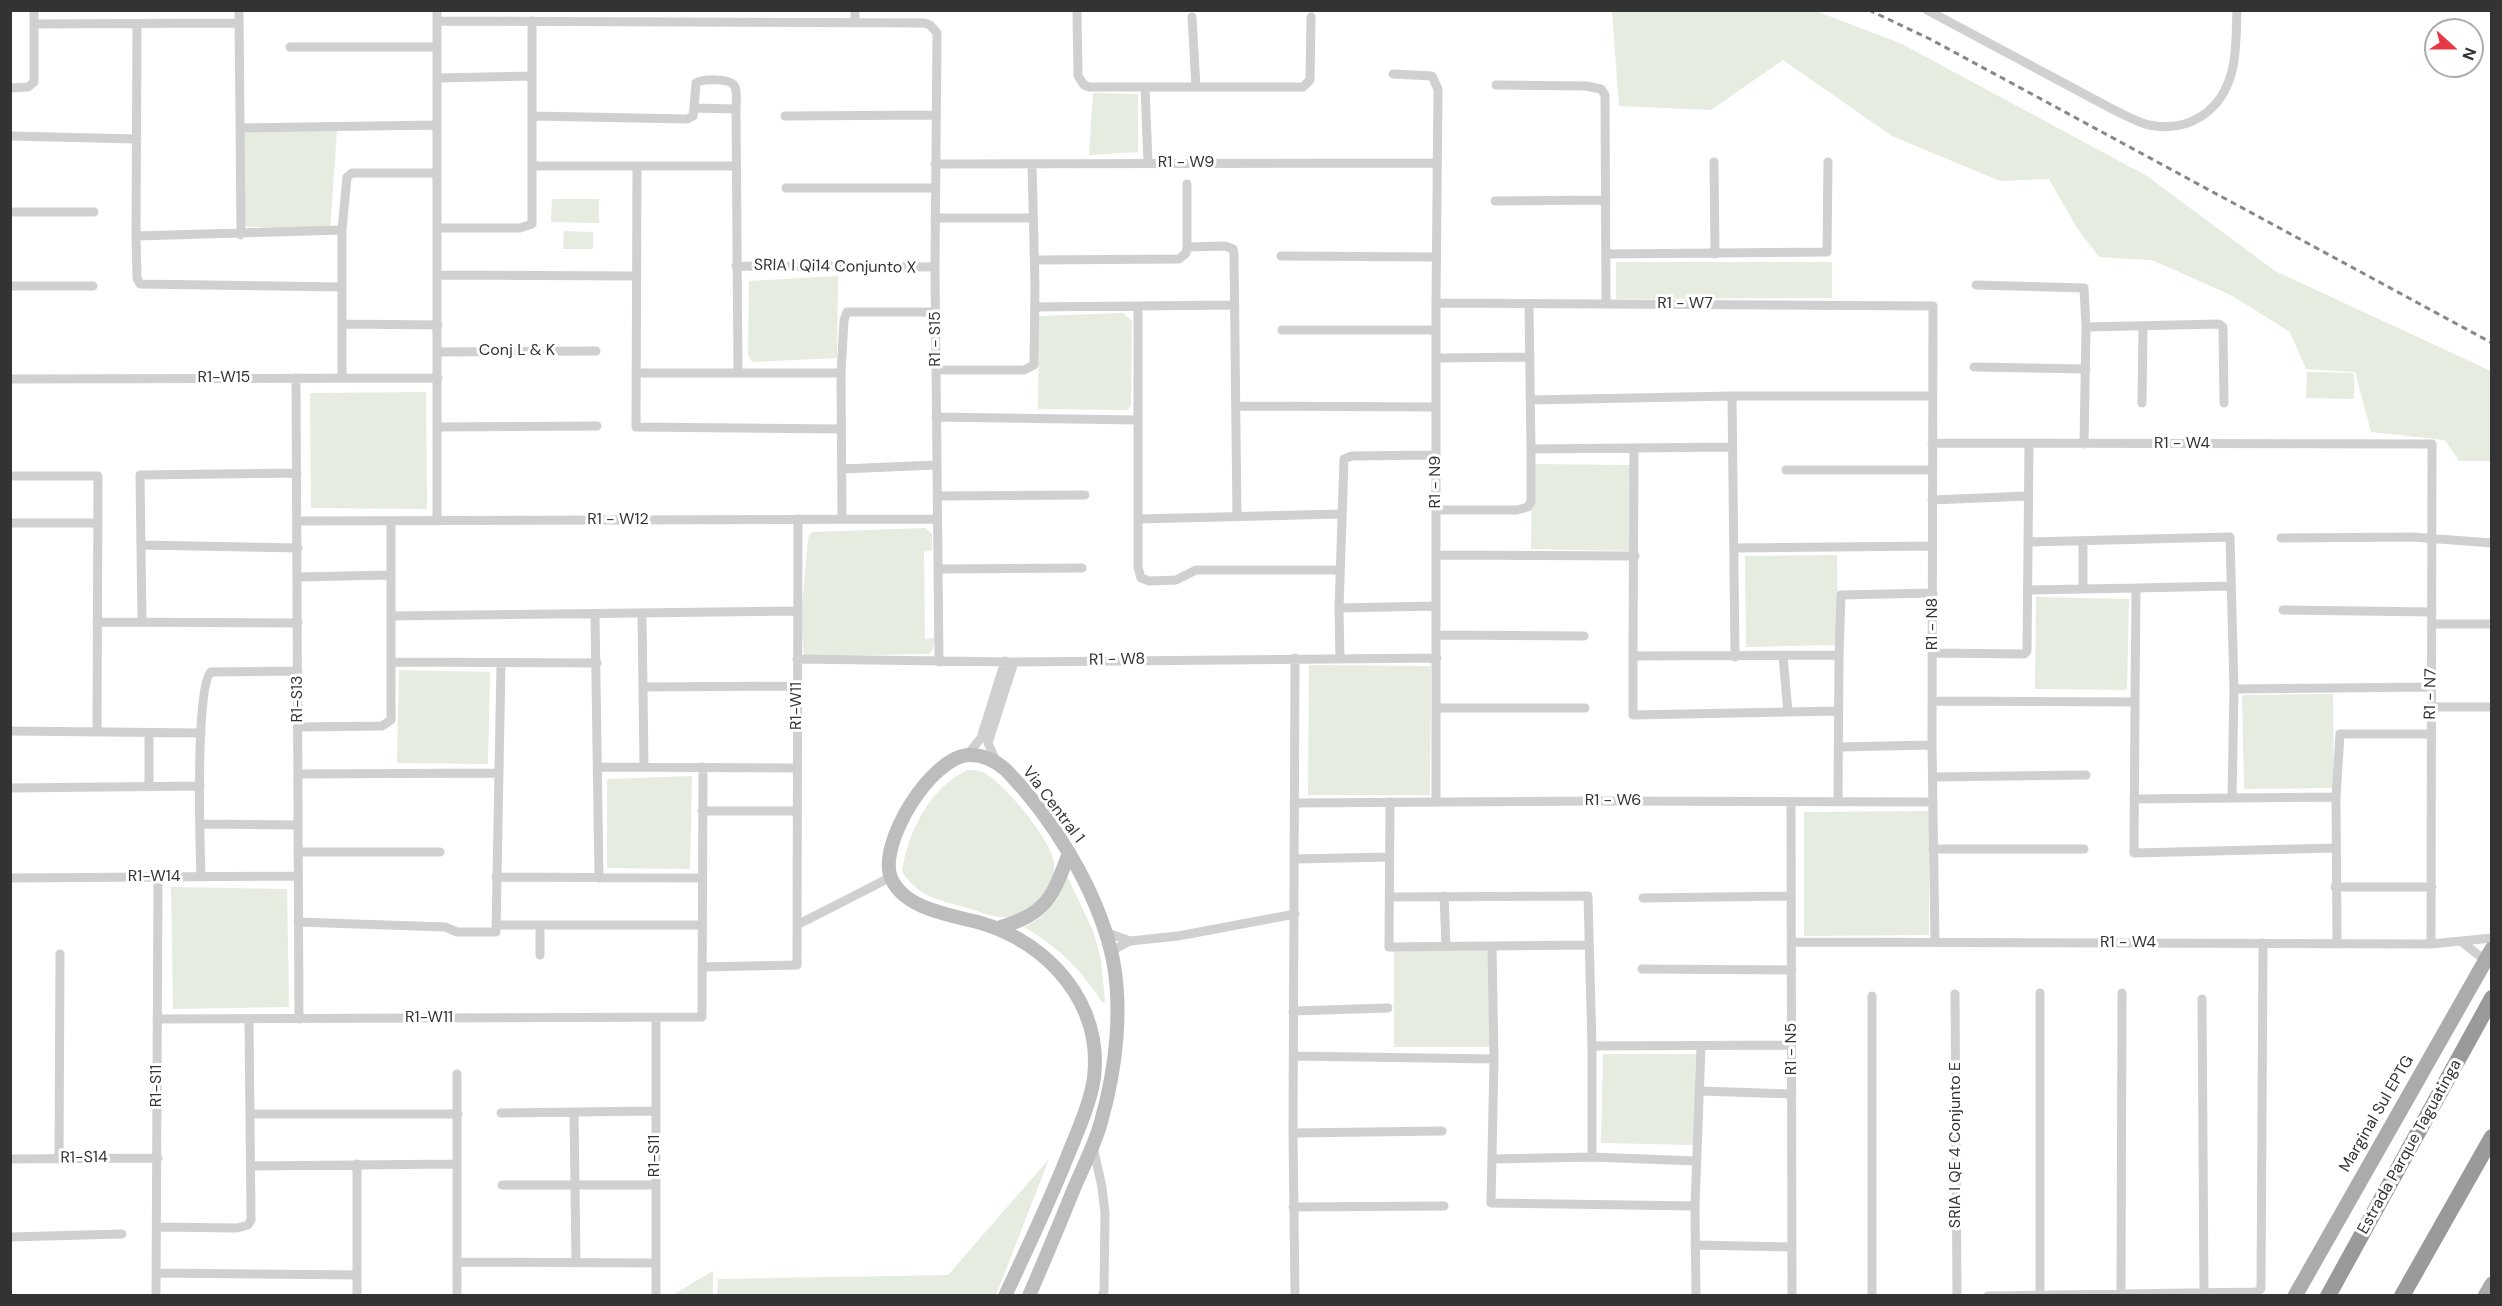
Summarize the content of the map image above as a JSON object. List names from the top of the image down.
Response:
{
  "streets": {
    "highway": ["Estrada Parque Taguatinga"],
    "main road": ["Marginal Sul EPTG"],
    "street": [
      "R1 - W9",
      "SRIA I Qi14 Conjunto X",
      "R1 - W7",
      "R1 - S15",
      "Conj L & K",
      "R1-W15",
      "R1 - W4",
      "R1 - N9",
      "R1 - W12",
      "R1 - N8",
      "R1 - W8",
      "R1 - N7",
      "R1-S13",
      "R1-W11",
      "R1 - W6",
      "Via Central 1",
      "R1-W14",
      "R1 - N5",
      "R1-S11",
      "SRIA I QE 4 Conjunto E",
      "R1-S14"
    ]
  },
  "crossings": [
    ["R1 - W9", "R1 - S15"],
    ["R1 - W9", "R1 - N9"],
    ["SRIA I Qi14 Conjunto X", "R1 - S15"],
    ["R1 - W7", "R1 - N9"],
    ["R1 - W7", "R1 - N8"],
    ["R1 - S15", "R1 - W12"],
    ["R1 - S15", "R1 - W8"],
    ["R1-W15", "R1-S13"],
    ["R1 - W4", "R1 - N8"],
    ["R1 - W4", "R1 - N7"],
    ["R1 - W4", "R1 - N5"],
    ["R1 - N9", "R1 - W8"],
    ["R1 - N9", "R1 - W6"],
    ["R1 - W12", "R1-S13"],
    ["R1 - W12", "R1-W11"],
    ["R1 - N8", "R1 - W6"],
    ["R1 - W8", "R1-W11"],
    ["R1-S13", "R1-W11"],
    ["R1-S13", "R1-W14"],
    ["R1-W11", "R1-S11"],
    ["R1 - W6", "R1 - N5"],
    ["R1-W14", "R1-S11"],
    ["R1-S11", "R1-S14"]
  ],
  "north": "right"
}
